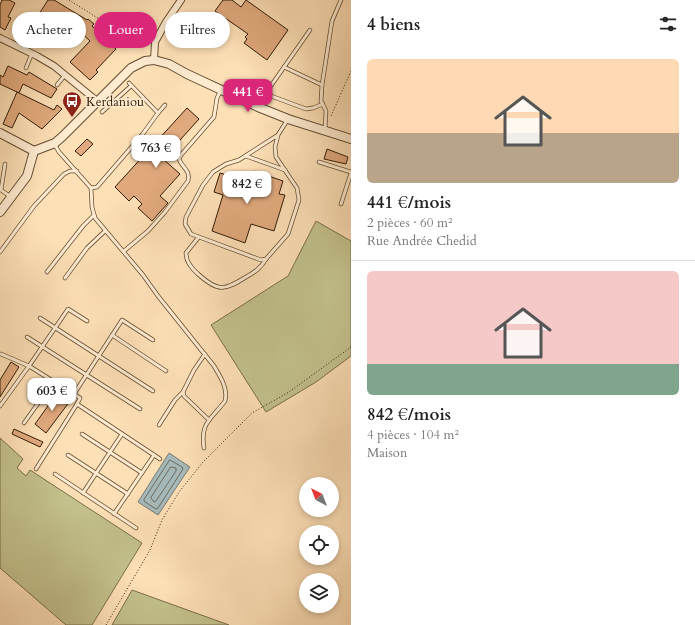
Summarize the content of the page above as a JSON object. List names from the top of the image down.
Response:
{
  "places": {
    "bus stop": ["Kerdaniou"]
  },
  "north": "top left",
  "page": {
    "heading": "4 biens",
    "chip": ["Acheter", "Louer", "Filtres"],
    "list": [
      {
        "name": "441 €/mois",
        "note": "2 pièces · 60 m² · Rue Andrée Chedid"
      },
      {
        "name": "842 €/mois",
        "note": "4 pièces · 104 m² · Maison"
      }
    ],
    "price": [
      "441 €",
      "763 €",
      "842 €",
      "603 €"
    ]
  }
}
